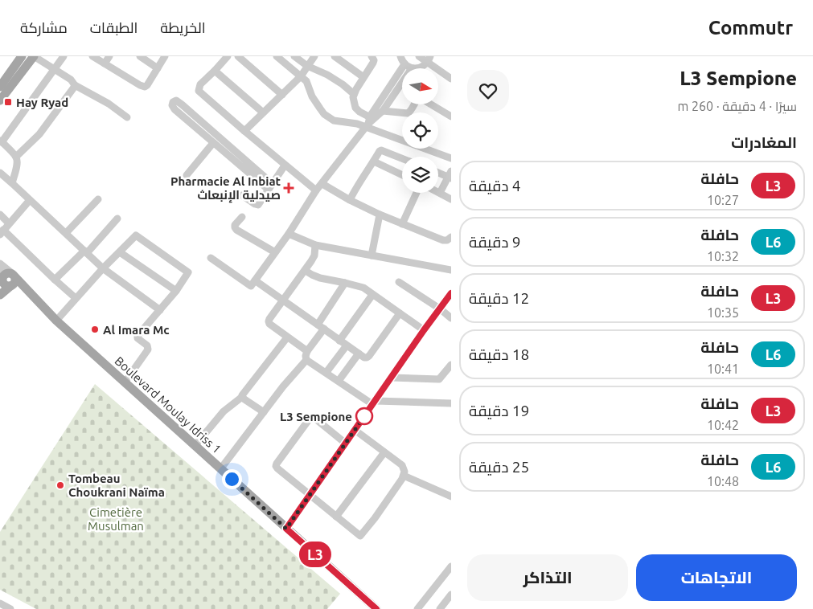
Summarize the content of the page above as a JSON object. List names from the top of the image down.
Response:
{
  "streets": {
    "main road": ["Boulevard Moulay Idriss 1"]
  },
  "parks": ["Cimetière Musulman"],
  "places": {
    "transit": ["Hay Ryad"],
    "health": ["Pharmacie Al Inbiat صيدلية الإنبعاث"],
    "other": ["Al Imara Mc", "L3 Sempione", "Tombeau Choukrani Naïma"]
  },
  "lines": ["bus line L3"],
  "north": "right",
  "page": {
    "header": "Commutr",
    "nav": ["الخريطة", "الطبقات", "مشاركة"],
    "heading": [
      ["L3 Sempione", "سيرًا · 4 دقيقة · 260 m"],
      "المغادرات"
    ],
    "on_map": "L3",
    "list": [
      {
        "mark": "L3",
        "name": "حافلة",
        "note": "10:27",
        "value": "4 دقيقة"
      },
      {
        "mark": "L6",
        "name": "حافلة",
        "note": "10:32",
        "value": "9 دقيقة"
      },
      {
        "mark": "L3",
        "name": "حافلة",
        "note": "10:35",
        "value": "12 دقيقة"
      },
      {
        "mark": "L6",
        "name": "حافلة",
        "note": "10:41",
        "value": "18 دقيقة"
      },
      {
        "mark": "L3",
        "name": "حافلة",
        "note": "10:42",
        "value": "19 دقيقة"
      },
      {
        "mark": "L6",
        "name": "حافلة",
        "note": "10:48",
        "value": "25 دقيقة"
      }
    ],
    "buttons": ["الاتجاهات", "التذاكر"]
  }
}
